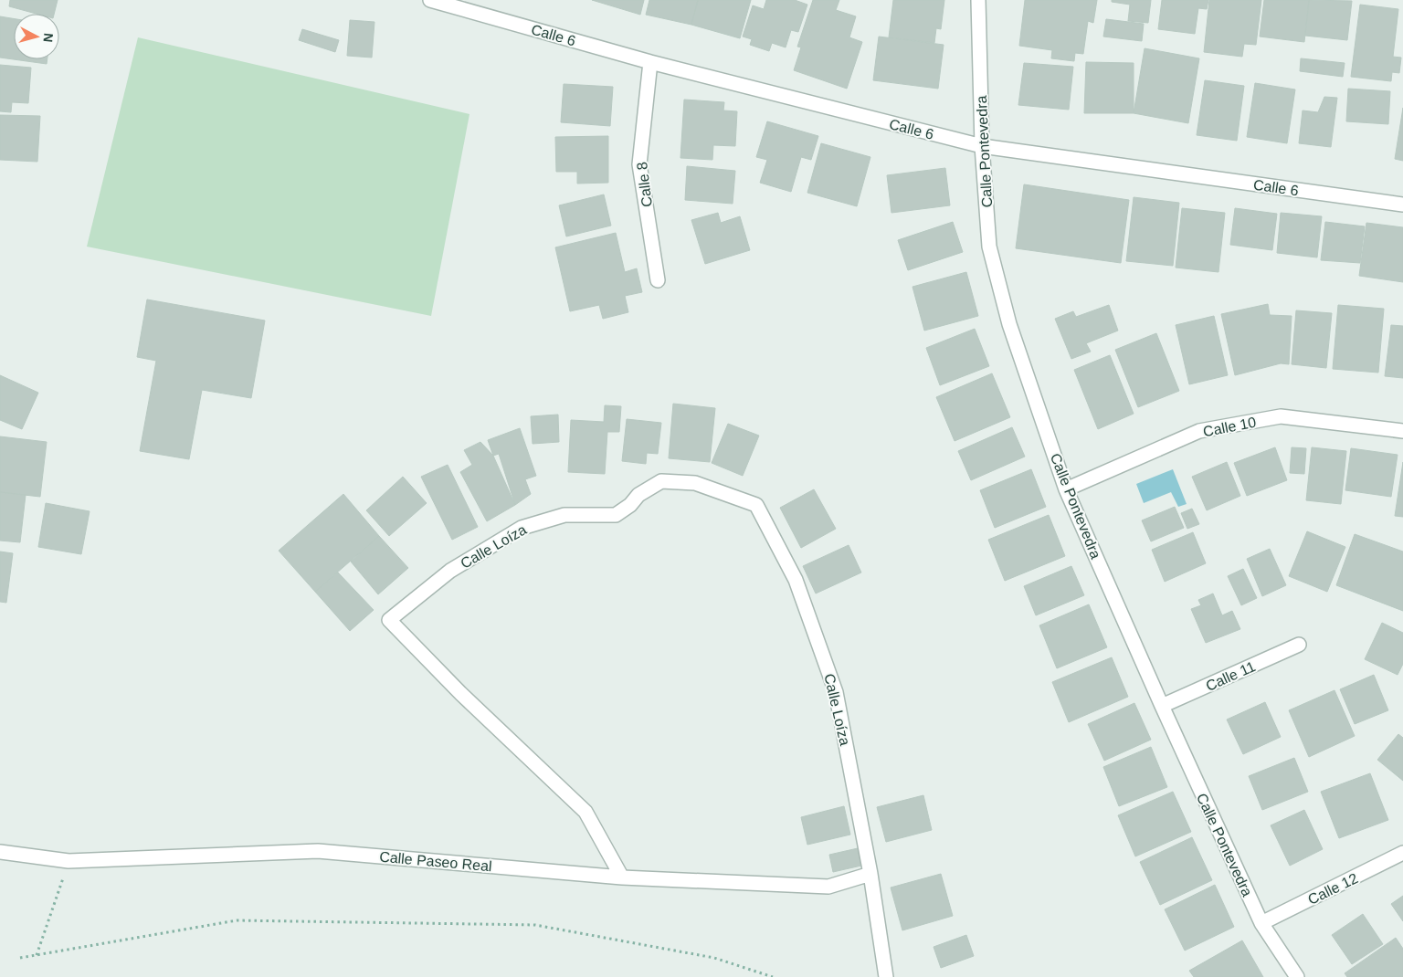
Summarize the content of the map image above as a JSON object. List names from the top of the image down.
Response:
{
  "streets": {
    "street": [
      "Calle 6",
      "Calle Pontevedra",
      "Calle 8",
      "Calle 10",
      "Calle Loíza",
      "Calle 11",
      "Calle Paseo Real",
      "Calle 12"
    ]
  },
  "crossings": [
    ["Calle 6", "Calle Pontevedra"],
    ["Calle 6", "Calle 8"],
    ["Calle Pontevedra", "Calle 10"],
    ["Calle Pontevedra", "Calle 11"],
    ["Calle Pontevedra", "Calle 12"],
    ["Calle Loíza", "Calle Paseo Real"]
  ],
  "north": "right"
}
